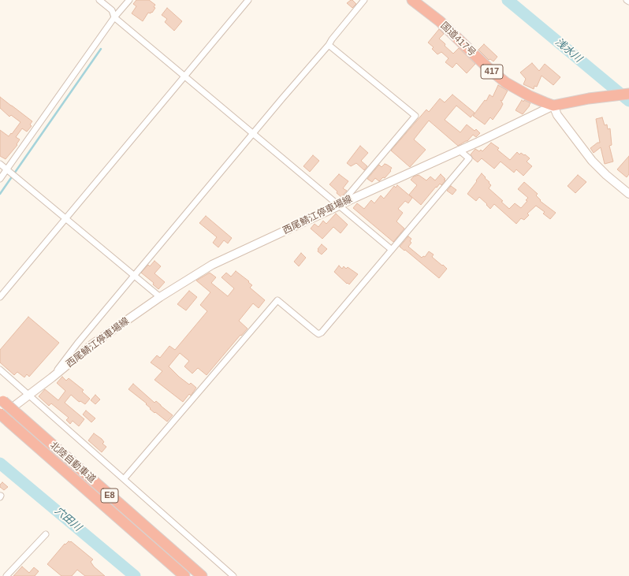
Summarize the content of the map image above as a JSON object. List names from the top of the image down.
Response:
{
  "streets": {
    "highway": [
      "国道417号",
      "417",
      "北陸自動車道",
      "E8"
    ],
    "main road": ["西尾鯖江停車場線"]
  },
  "crossings": [
    ["国道417号", "西尾鯖江停車場線"],
    ["西尾鯖江停車場線", "北陸自動車道"]
  ],
  "water": ["浅水川", "穴田川"]
}
